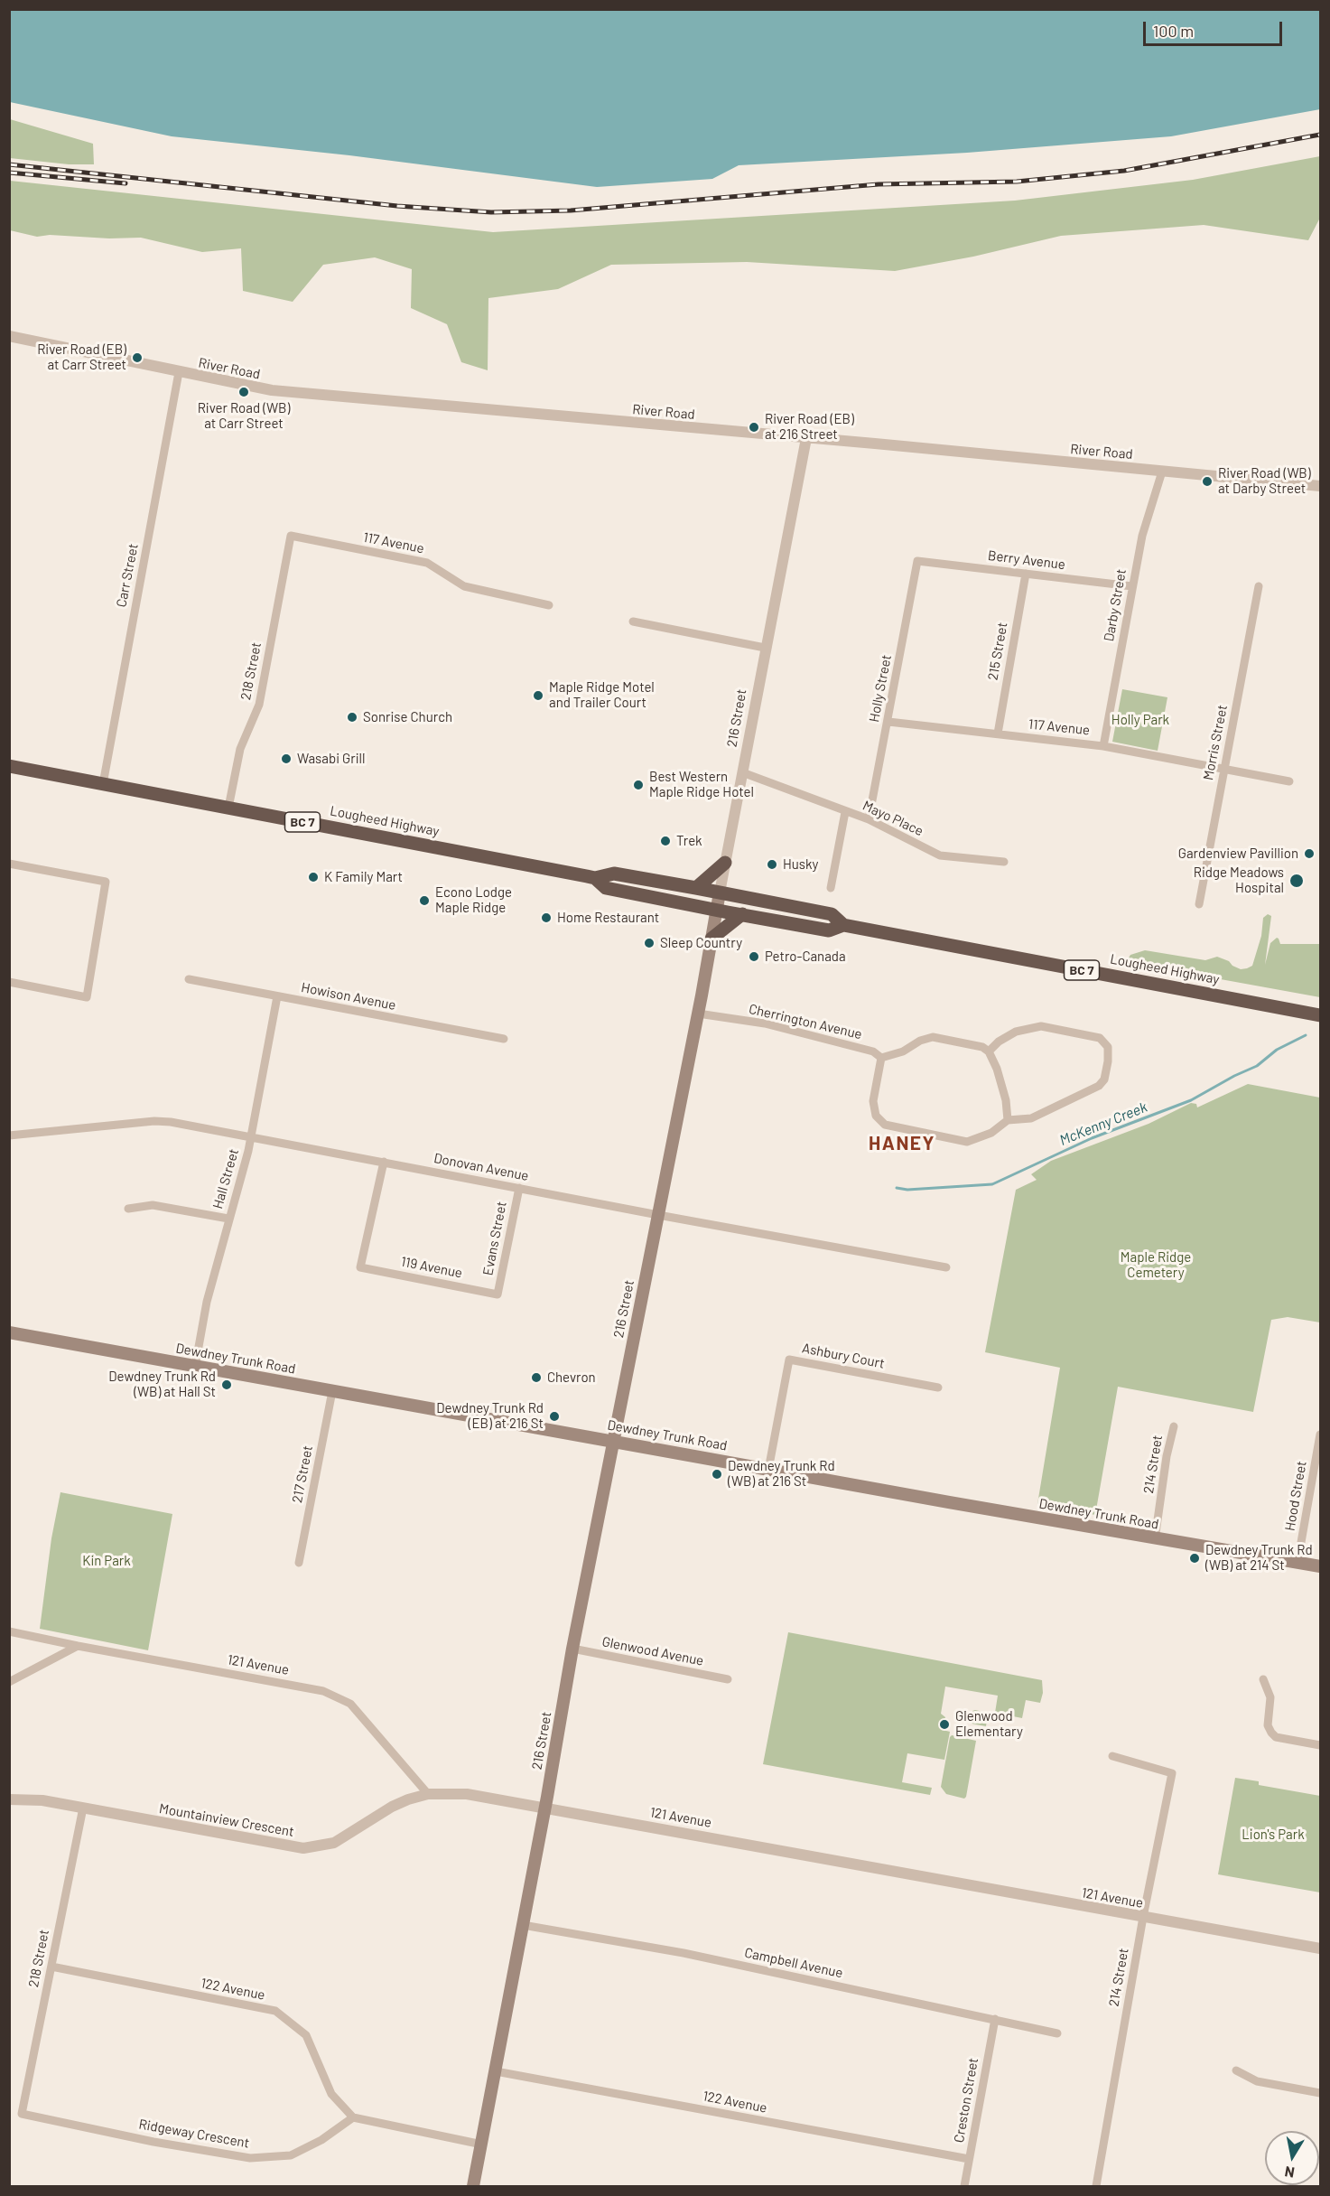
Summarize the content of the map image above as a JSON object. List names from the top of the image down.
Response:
{
  "streets": {
    "highway": ["Lougheed Highway", "BC 7"],
    "main road": ["216 Street", "Dewdney Trunk Road"],
    "street": [
      "River Road",
      "117 Avenue",
      "Berry Avenue",
      "Carr Street",
      "Darby Street",
      "215 Street",
      "218 Street",
      "Holly Street",
      "Morris Street",
      "Mayo Place",
      "Howison Avenue",
      "Cherrington Avenue",
      "Donovan Avenue",
      "Hall Street",
      "Evans Street",
      "119 Avenue",
      "Ashbury Court",
      "214 Street",
      "217 Street",
      "Hood Street",
      "Glenwood Avenue",
      "121 Avenue",
      "Mountainview Crescent",
      "Campbell Avenue",
      "122 Avenue",
      "Creston Street",
      "Ridgeway Crescent"
    ]
  },
  "crossings": [
    ["River Road", "Carr Street"],
    ["River Road", "Darby Street"],
    ["River Road", "216 Street"],
    ["117 Avenue", "Darby Street"],
    ["117 Avenue", "215 Street"],
    ["117 Avenue", "218 Street"],
    ["117 Avenue", "Holly Street"],
    ["117 Avenue", "Morris Street"],
    ["Berry Avenue", "Darby Street"],
    ["Berry Avenue", "215 Street"],
    ["Berry Avenue", "Holly Street"],
    ["Carr Street", "Lougheed Highway"],
    ["218 Street", "Lougheed Highway"],
    ["218 Street", "Mountainview Crescent"],
    ["218 Street", "122 Avenue"],
    ["218 Street", "Ridgeway Crescent"],
    ["Holly Street", "Mayo Place"],
    ["216 Street", "Lougheed Highway"],
    ["216 Street", "Cherrington Avenue"],
    ["216 Street", "Donovan Avenue"],
    ["216 Street", "Dewdney Trunk Road"],
    ["216 Street", "Glenwood Avenue"],
    ["216 Street", "121 Avenue"],
    ["216 Street", "Campbell Avenue"],
    ["216 Street", "122 Avenue"],
    ["Howison Avenue", "Hall Street"],
    ["Donovan Avenue", "Hall Street"],
    ["Donovan Avenue", "Evans Street"],
    ["Donovan Avenue", "119 Avenue"],
    ["Hall Street", "Dewdney Trunk Road"],
    ["Evans Street", "119 Avenue"],
    ["Ashbury Court", "Dewdney Trunk Road"],
    ["Dewdney Trunk Road", "214 Street"],
    ["Dewdney Trunk Road", "217 Street"],
    ["Dewdney Trunk Road", "Hood Street"],
    ["214 Street", "121 Avenue"],
    ["121 Avenue", "Mountainview Crescent"],
    ["Campbell Avenue", "Creston Street"],
    ["122 Avenue", "Creston Street"],
    ["122 Avenue", "Ridgeway Crescent"]
  ],
  "districts": ["HANEY"],
  "water": ["McKenny Creek"],
  "parks": [
    "Holly Park",
    "Maple Ridge Cemetery",
    "Kin Park",
    "Lion's Park"
  ],
  "places": [
    "River Road (EB) at Carr Street",
    "River Road (WB) at Carr Street",
    "River Road (EB) at 216 Street",
    "River Road (WB) at Darby Street",
    "Maple Ridge Motel and Trailer Court",
    "Sonrise Church",
    "Wasabi Grill",
    "Best Western Maple Ridge Hotel",
    "Trek",
    "Gardenview Pavillion",
    "Husky",
    "K Family Mart",
    "Ridge Meadows Hospital",
    "Econo Lodge Maple Ridge",
    "Home Restaurant",
    "Sleep Country",
    "Petro-Canada",
    "Chevron",
    "Dewdney Trunk Rd (WB) at Hall St",
    "Dewdney Trunk Rd (EB) at 216 St",
    "Dewdney Trunk Rd (WB) at 216 St",
    "Dewdney Trunk Rd (WB) at 214 St",
    "Glenwood Elementary"
  ],
  "scale_bar": "100 m",
  "north": "bottom"
}
